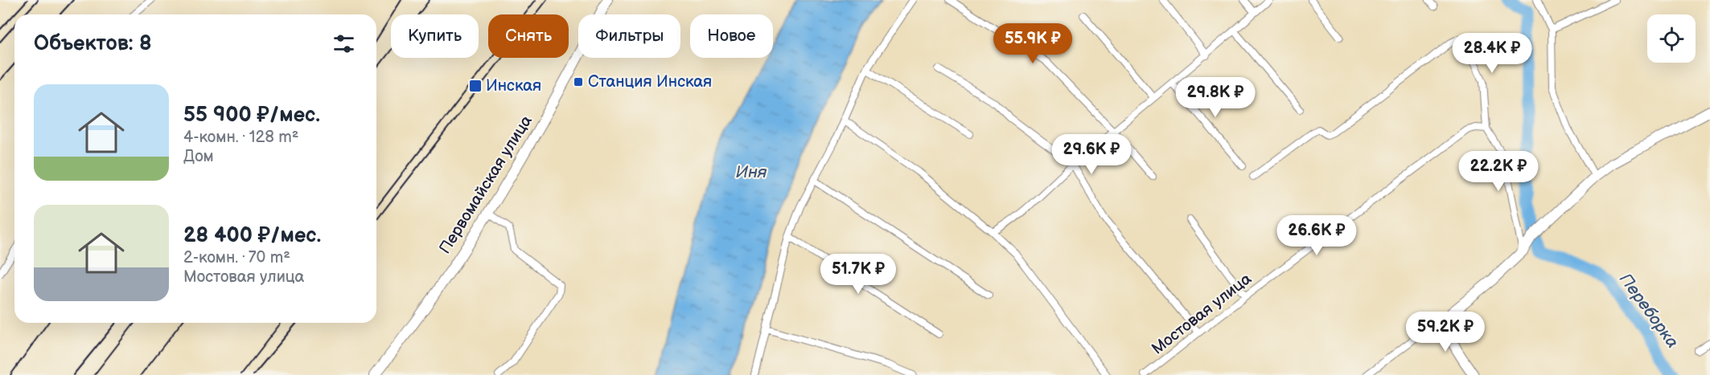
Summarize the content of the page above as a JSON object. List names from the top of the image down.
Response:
{
  "streets": {
    "main road": ["Первомайская улица"],
    "street": ["Мостовая улица"]
  },
  "water": ["Иня", "Переборка"],
  "places": {
    "transit": ["Станция Инская", "Инская"]
  },
  "page": {
    "chip": [
      "Купить",
      "Снять",
      "Фильтры",
      "Новое"
    ],
    "heading": "Объектов: 8",
    "price": [
      "55.9K ₽",
      "28.4K ₽",
      "29.8K ₽",
      "29.6K ₽",
      "22.2K ₽",
      "26.6K ₽",
      "51.7K ₽",
      "59.2K ₽"
    ],
    "list": [
      {
        "name": "55 900 ₽/мес.",
        "note": "4-комн. · 128 m² · Дом"
      },
      {
        "name": "28 400 ₽/мес.",
        "note": "2-комн. · 70 m² · Мостовая улица"
      }
    ]
  }
}
